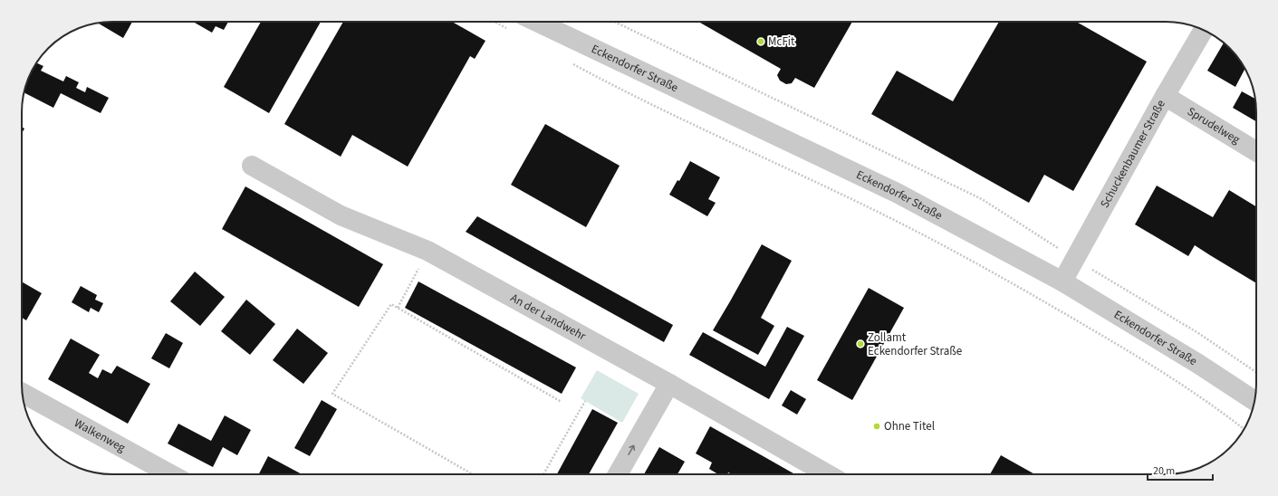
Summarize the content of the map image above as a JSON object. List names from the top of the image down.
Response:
{
  "streets": {
    "street": [
      "Eckendorfer Straße",
      "Sprudelweg",
      "Schuckenbaumer Straße",
      "An der Landwehr",
      "Walkenweg"
    ]
  },
  "crossings": [
    ["Eckendorfer Straße", "Schuckenbaumer Straße"],
    ["Sprudelweg", "Schuckenbaumer Straße"]
  ],
  "places": ["McFit", "Zollamt Eckendorfer Straße", "Ohne Titel"],
  "scale_bar": "20 m"
}
